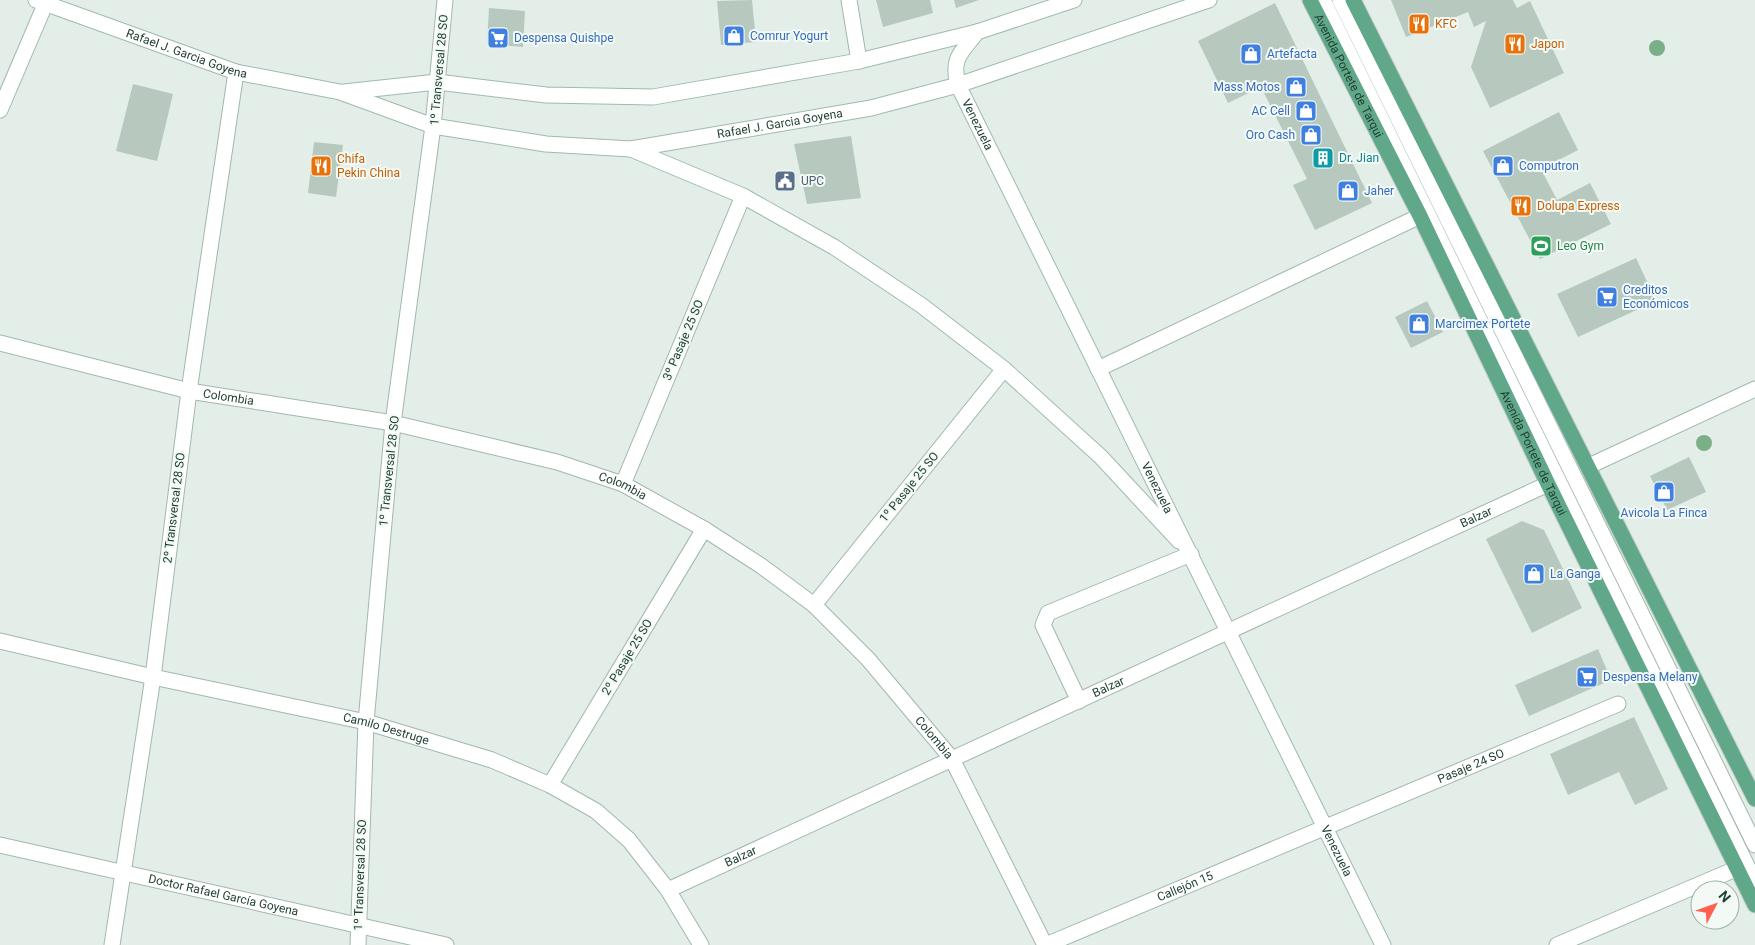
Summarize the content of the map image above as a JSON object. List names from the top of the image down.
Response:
{
  "streets": {
    "main road": ["Avenida Portete de Tarqui"],
    "street": [
      "Rafael J. Garcia Goyena",
      "1º Transversal 28 SO",
      "Venezuela",
      "3º Pasaje 25 SO",
      "Colombia",
      "1º Pasaje 25 SO",
      "2º Transversal 28 SO",
      "Balzar",
      "2º Pasaje 25 SO",
      "Camilo Destruge",
      "Pasaje 24 SO",
      "Callejón 15",
      "Doctor Rafael García Goyena"
    ]
  },
  "crossings": [
    ["Rafael J. Garcia Goyena", "1º Transversal 28 SO"],
    ["Rafael J. Garcia Goyena", "Venezuela"],
    ["Rafael J. Garcia Goyena", "2º Transversal 28 SO"],
    ["1º Transversal 28 SO", "Colombia"],
    ["1º Transversal 28 SO", "Camilo Destruge"],
    ["1º Transversal 28 SO", "Doctor Rafael García Goyena"],
    ["Avenida Portete de Tarqui", "Balzar"],
    ["Venezuela", "Balzar"],
    ["Venezuela", "Pasaje 24 SO"],
    ["Venezuela", "Callejón 15"],
    ["3º Pasaje 25 SO", "Colombia"],
    ["Colombia", "1º Pasaje 25 SO"],
    ["Colombia", "2º Transversal 28 SO"],
    ["Colombia", "Balzar"],
    ["Colombia", "2º Pasaje 25 SO"],
    ["Colombia", "Callejón 15"],
    ["2º Transversal 28 SO", "Camilo Destruge"],
    ["2º Transversal 28 SO", "Doctor Rafael García Goyena"],
    ["Balzar", "Camilo Destruge"],
    ["2º Pasaje 25 SO", "Camilo Destruge"],
    ["Pasaje 24 SO", "Callejón 15"]
  ],
  "places": {
    "restaurant": [
      "KFC",
      "Japon",
      "Chifa Pekin China",
      "Dolupa Express"
    ],
    "shop": [
      "Comrur Yogurt",
      "Artefacta",
      "Mass Motos",
      "AC Cell",
      "Oro Cash",
      "Computron",
      "Jaher",
      "Marcimex Portete",
      "Avicola La Finca",
      "La Ganga"
    ],
    "supermarket": ["Despensa Quishpe", "Creditos Económicos", "Despensa Melany"],
    "building": ["Dr. Jian"],
    "public building": ["UPC"],
    "sports": ["Leo Gym"]
  },
  "north": "top right"
}
